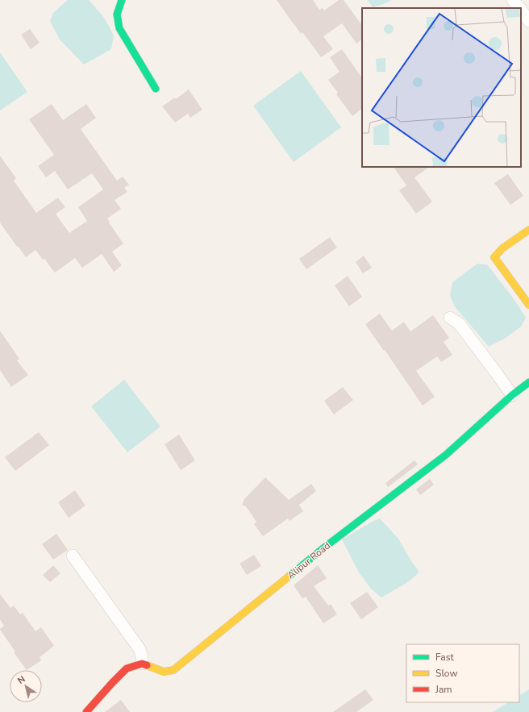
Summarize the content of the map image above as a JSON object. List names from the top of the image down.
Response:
{
  "streets": {
    "street": ["Alipur Road"]
  },
  "legend": ["Fast", "Slow", "Jam"],
  "north": "top left"
}
